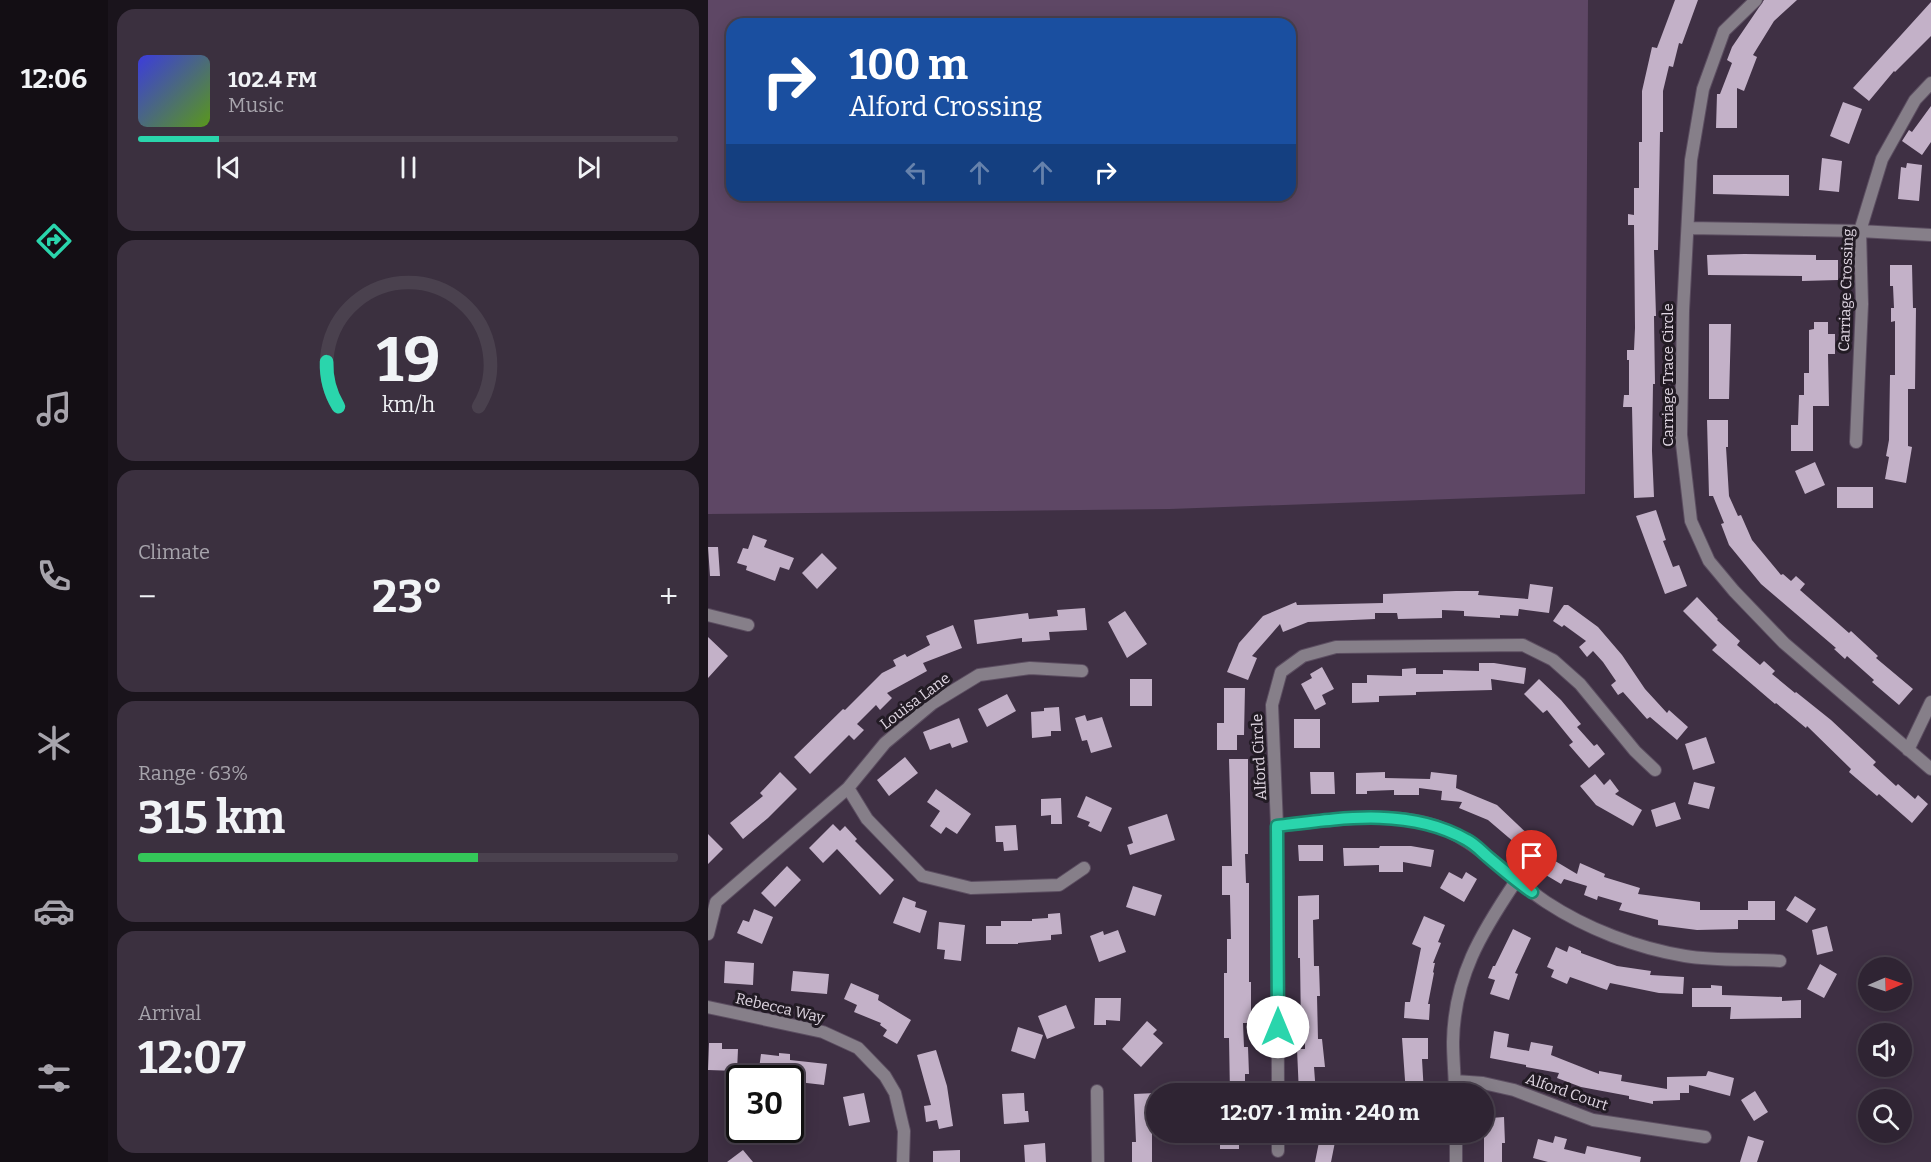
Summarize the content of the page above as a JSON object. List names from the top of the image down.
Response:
{
  "streets": {
    "street": [
      "Carriage Crossing",
      "Carriage Trace Circle",
      "Louisa Lane",
      "Alford Circle",
      "Rebecca Way",
      "Alford Court"
    ]
  },
  "north": "right",
  "page": {
    "tabs": "12:06",
    "turn": ["100 m", "Alford Crossing"],
    "song": ["102.4 FM", "Music"],
    "tile": [
      "Climate",
      ["Range · 63%", "315 km"],
      ["Arrival", "12:07"]
    ],
    "heat": ["−", "23°", "+"],
    "limit": "30",
    "trip": "12:07 · 1 min · 240 m",
    "gauge": ["19", "km/h"]
  }
}
